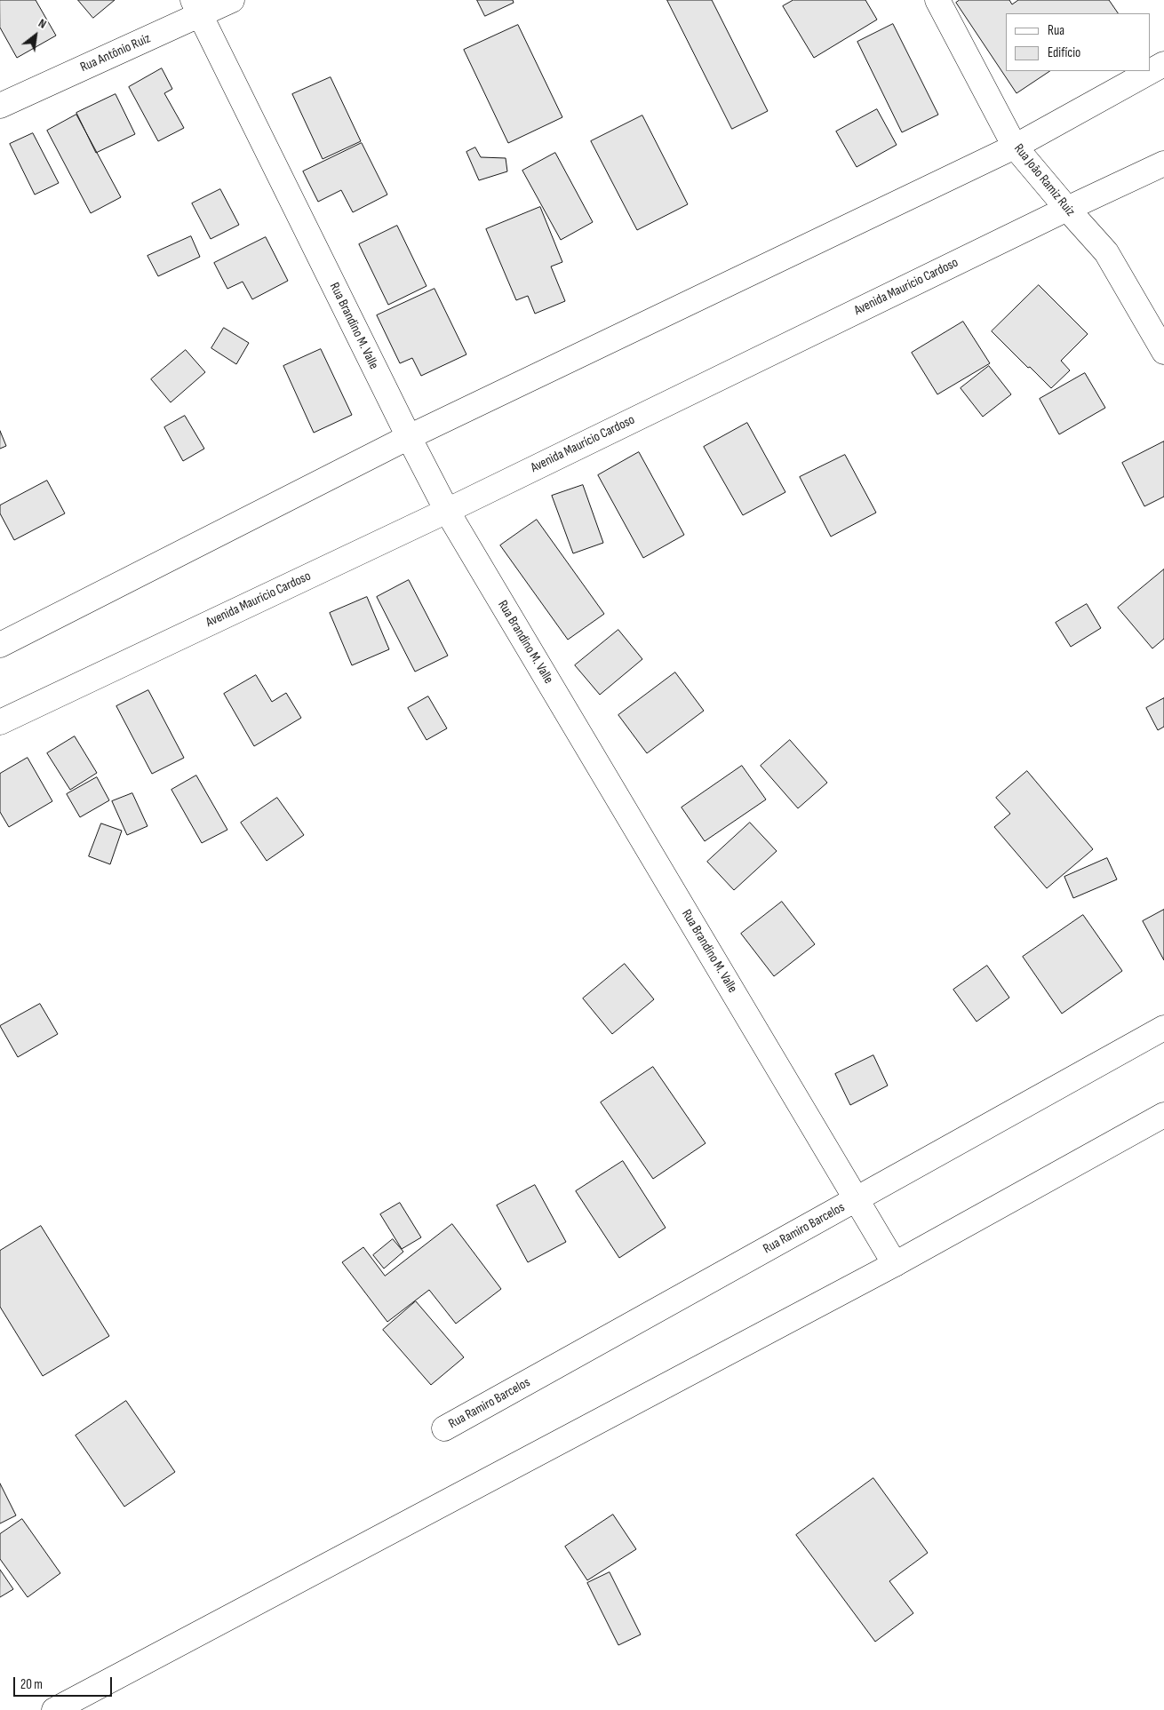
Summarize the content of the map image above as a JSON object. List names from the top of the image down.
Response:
{
  "streets": {
    "street": [
      "Rua Antônio Ruiz",
      "Rua João Ramiz Ruiz",
      "Avenida Maurício Cardoso",
      "Rua Brandino M. Valle",
      "Rua Ramiro Barcelos"
    ]
  },
  "crossings": [
    ["Rua Antônio Ruiz", "Rua Brandino M. Valle"],
    ["Rua João Ramiz Ruiz", "Avenida Maurício Cardoso"],
    ["Avenida Maurício Cardoso", "Rua Brandino M. Valle"],
    ["Rua Brandino M. Valle", "Rua Ramiro Barcelos"]
  ],
  "legend": ["Rua", "Edifício"],
  "scale_bar": "20 m",
  "north": "top right"
}
